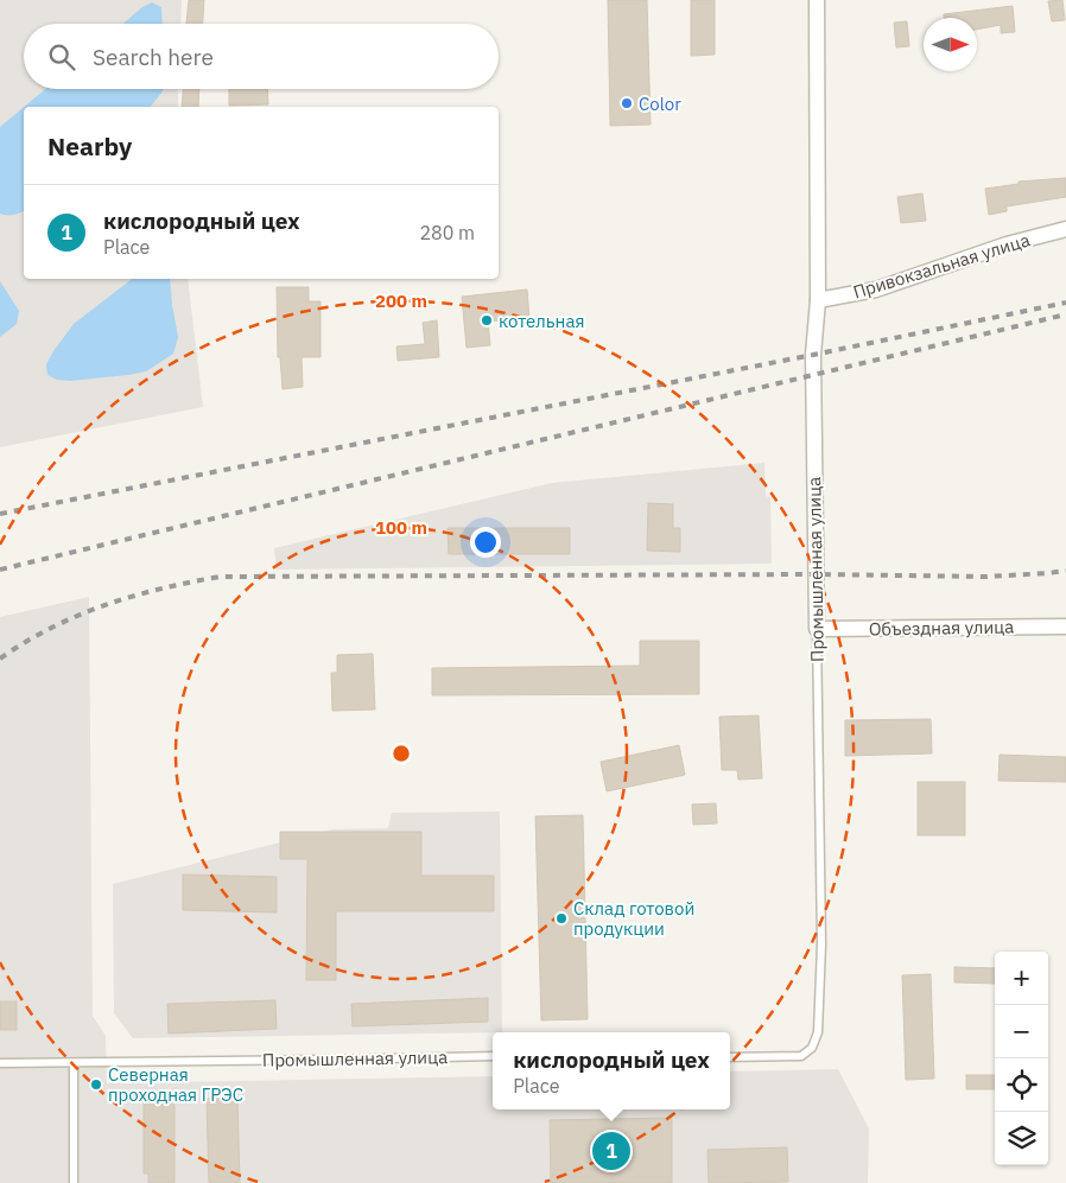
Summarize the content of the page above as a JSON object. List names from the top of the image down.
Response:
{
  "streets": {
    "street": ["Привокзальная улица", "Промышленная улица", "Объездная улица"]
  },
  "crossings": [
    ["Привокзальная улица", "Промышленная улица"],
    ["Промышленная улица", "Объездная улица"]
  ],
  "places": [
    "Color",
    "котельная",
    "Склад готовой продукции",
    "Северная проходная ГРЭС"
  ],
  "north": "right",
  "page": {
    "search": "Search here",
    "heading": "Nearby",
    "list": [
      {
        "mark": "1",
        "name": "кислородный цех",
        "note": "Place",
        "value": "280 m"
      }
    ],
    "map_buttons": ["+", "−"],
    "popup": ["кислородный цех", "Place"],
    "pins": "1"
  },
  "rings": ["200 m", "100 m"]
}
